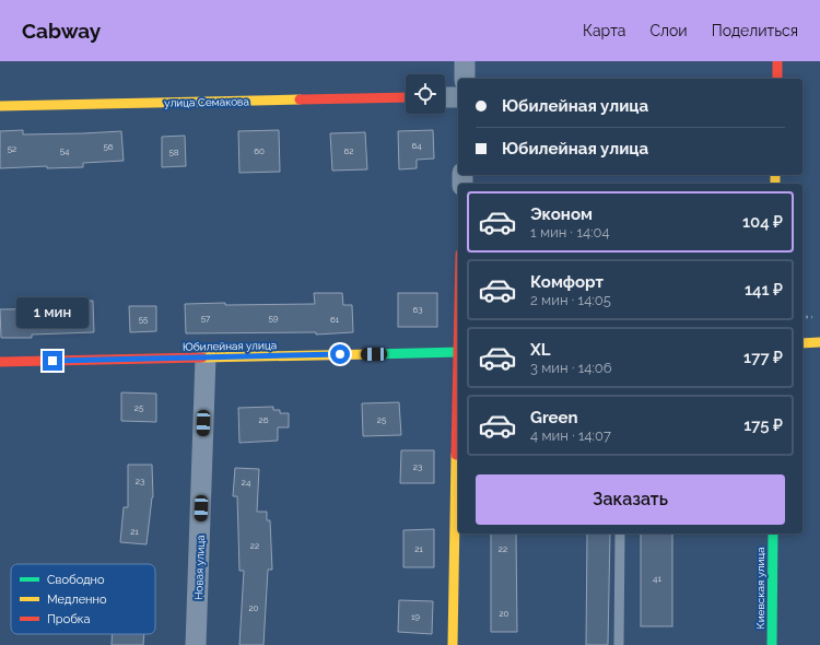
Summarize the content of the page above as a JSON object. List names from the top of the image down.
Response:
{
  "streets": {
    "street": [
      "улица Семакова",
      "Юбилейная улица",
      "Новая улица",
      "Киевская улица"
    ]
  },
  "crossings": [
    ["Юбилейная улица", "Новая улица"]
  ],
  "house_numbers": [
    "64",
    "56",
    "52",
    "54",
    "60",
    "62",
    "58",
    "63",
    "57",
    "59",
    "55",
    "61",
    "25",
    "26",
    "25",
    "23",
    "23",
    "24",
    "21",
    "22",
    "21",
    "22",
    "41",
    "20",
    "20",
    "19"
  ],
  "legend": ["Свободно", "Медленно", "Пробка"],
  "page": {
    "header": "Cabway",
    "nav": ["Карта", "Слои", "Поделиться"],
    "banner": ["Юбилейная улица", "Юбилейная улица"],
    "list": [
      {
        "name": "Эконом",
        "note": "1 мин · 14:04",
        "value": "104 ₽"
      },
      {
        "name": "Комфорт",
        "note": "2 мин · 14:05",
        "value": "141 ₽"
      },
      {
        "name": "XL",
        "note": "3 мин · 14:06",
        "value": "177 ₽"
      },
      {
        "name": "Green",
        "note": "4 мин · 14:07",
        "value": "175 ₽"
      }
    ],
    "bubble": "1 мин",
    "buttons": "Заказать"
  }
}
